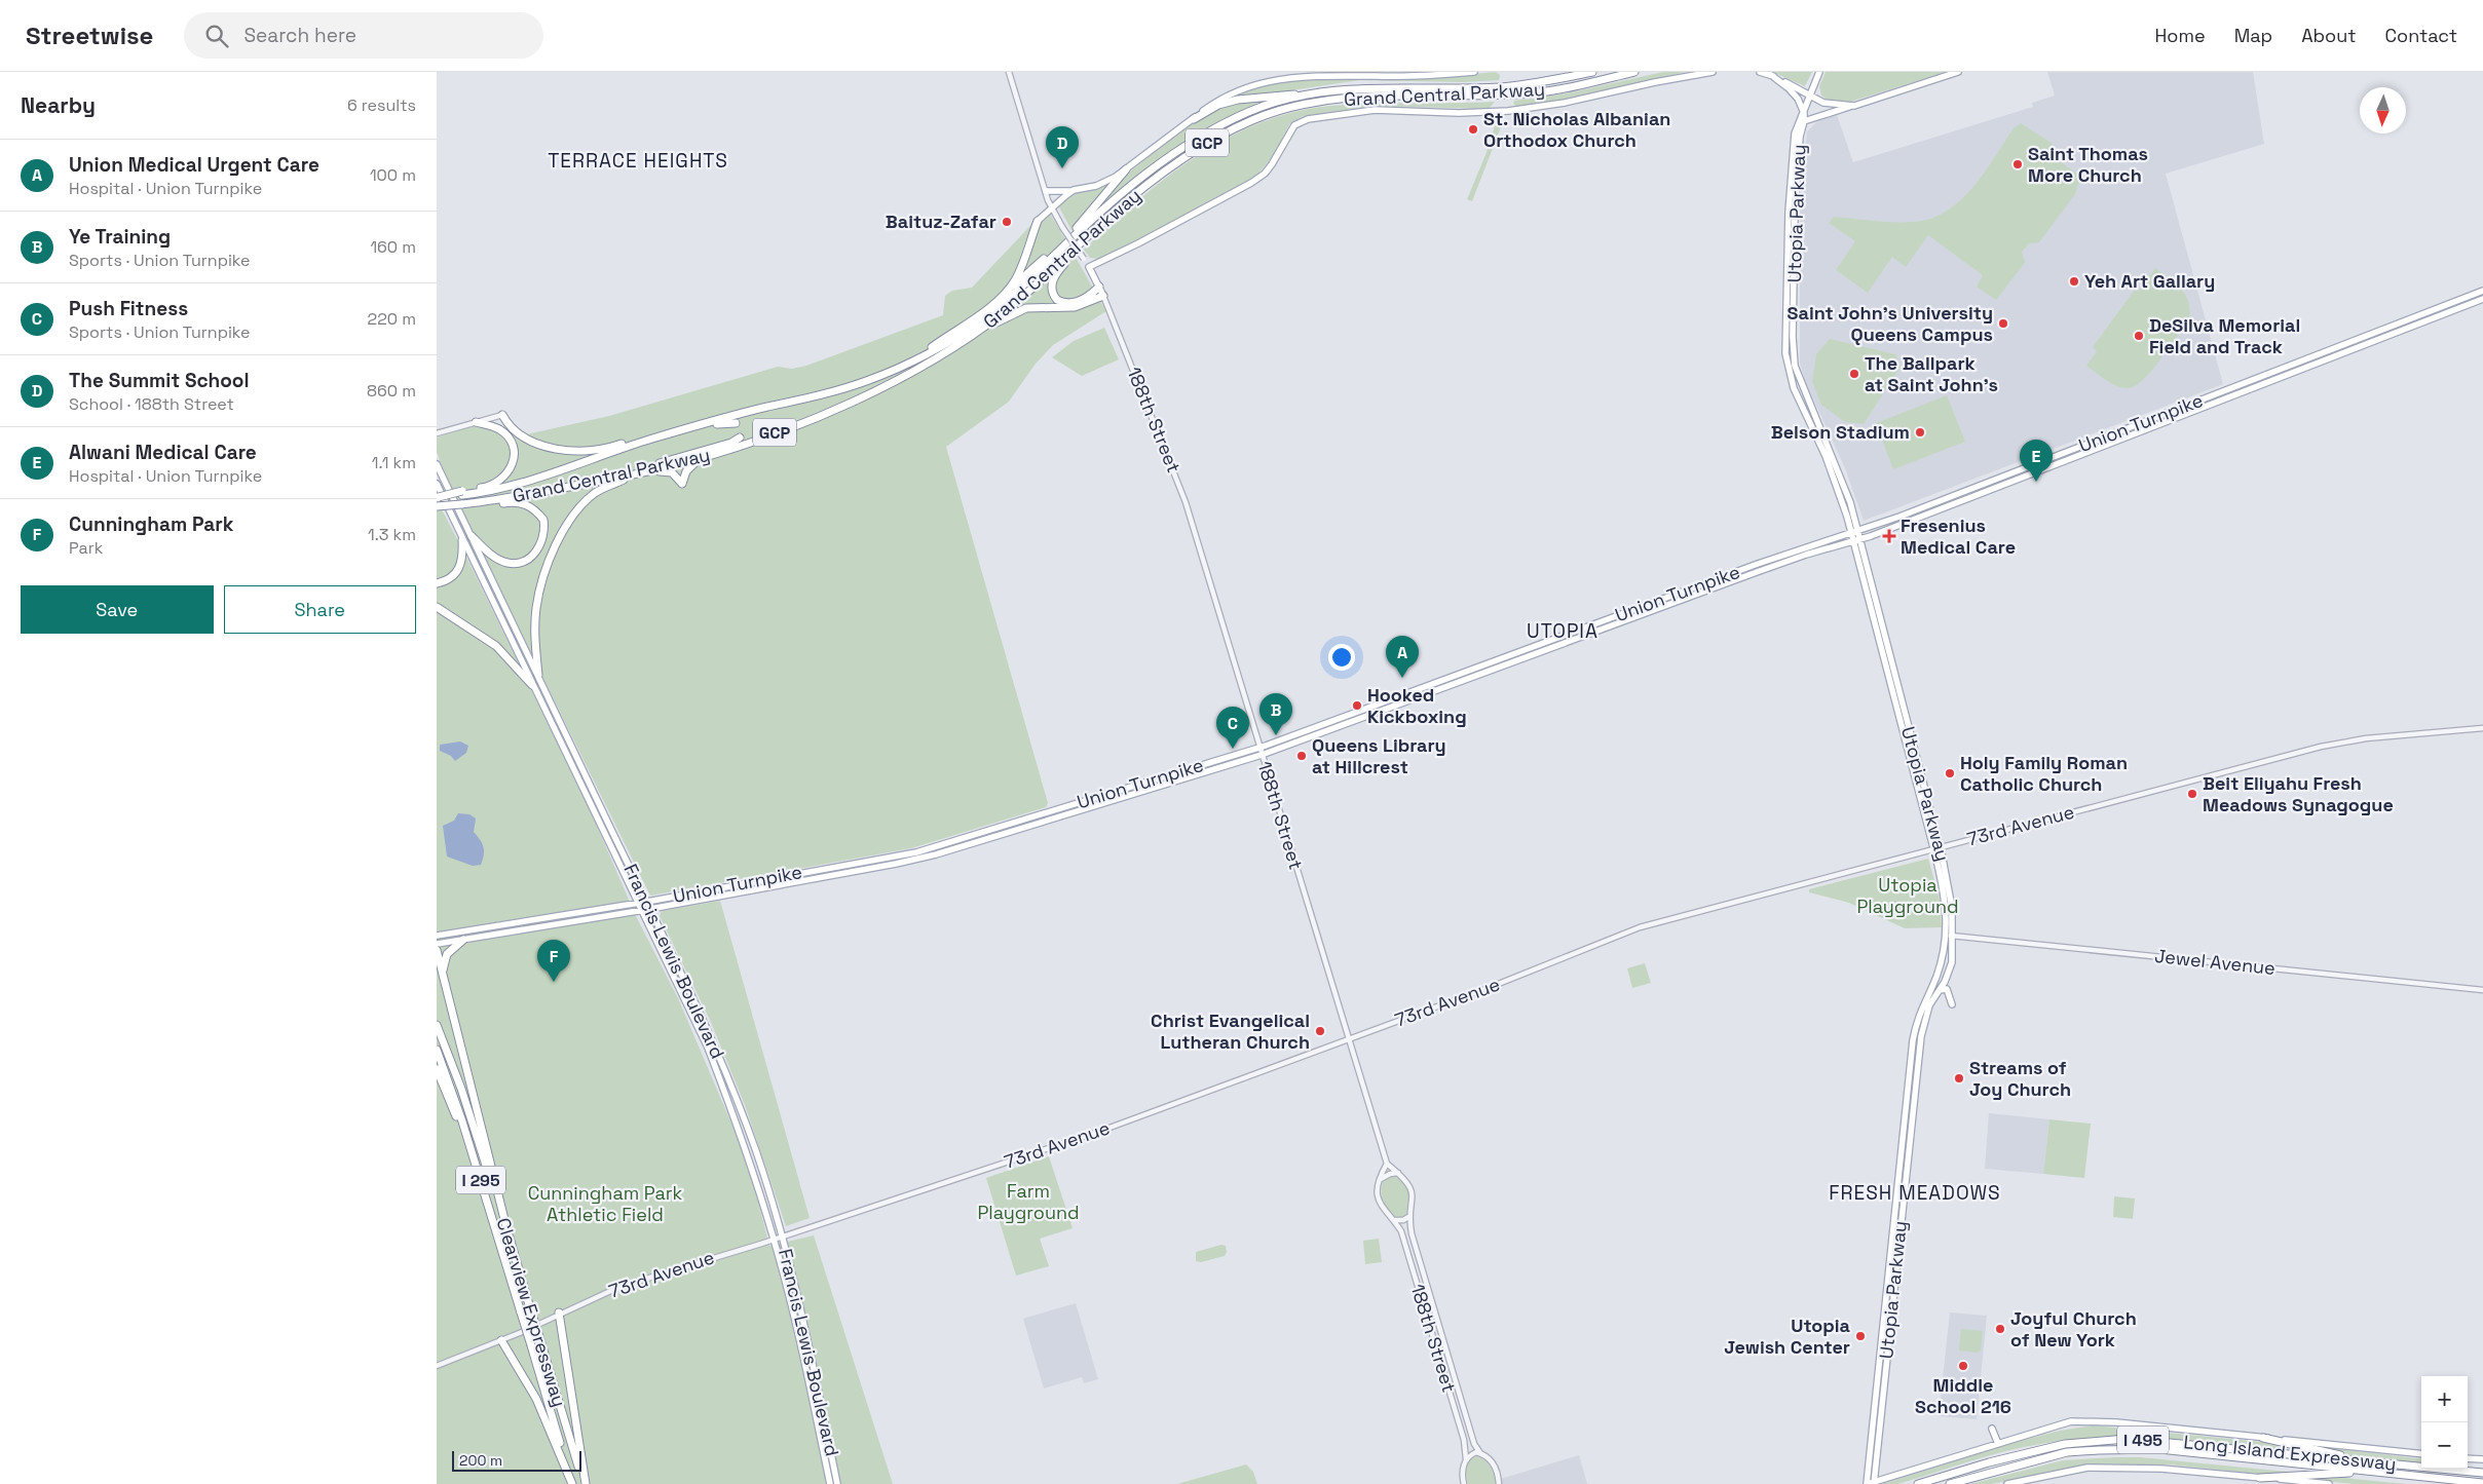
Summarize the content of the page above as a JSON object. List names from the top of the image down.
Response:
{
  "streets": {
    "highway": [
      "Grand Central Parkway",
      "GCP",
      "I 295",
      "Clearview Expressway",
      "I 495",
      "Long Island Expressway"
    ],
    "main road": ["Utopia Parkway", "Union Turnpike", "Francis Lewis Boulevard"],
    "street": ["188th Street", "73rd Avenue", "Jewel Avenue"]
  },
  "crossings": [
    ["Grand Central Parkway", "188th Street"],
    ["Utopia Parkway", "Union Turnpike"],
    ["Utopia Parkway", "73rd Avenue"],
    ["Utopia Parkway", "Jewel Avenue"],
    ["188th Street", "Union Turnpike"],
    ["188th Street", "73rd Avenue"],
    ["Union Turnpike", "Francis Lewis Boulevard"],
    ["73rd Avenue", "Francis Lewis Boulevard"]
  ],
  "districts": ["TERRACE HEIGHTS", "UTOPIA", "FRESH MEADOWS"],
  "parks": ["Utopia Playground", "Farm Playground", "Cunningham Park Athletic Field"],
  "places": {
    "other": [
      "St. Nicholas Albanian Orthodox Church",
      "Saint Thomas More Church",
      "Baituz-Zafar",
      "Yeh Art Gallary",
      "Saint John's University Queens Campus",
      "DeSilva Memorial Field and Track",
      "The Ballpark at Saint John's",
      "Belson Stadium",
      "Hooked Kickboxing",
      "Queens Library at Hillcrest",
      "Holy Family Roman Catholic Church",
      "Beit Eliyahu Fresh Meadows Synagogue",
      "Christ Evangelical Lutheran Church",
      "Streams of Joy Church",
      "Joyful Church of New York",
      "Utopia Jewish Center",
      "Middle School 216"
    ],
    "health": ["Fresenius Medical Care"]
  },
  "scale_bar": "200 m",
  "north": "bottom",
  "page": {
    "header": "Streetwise",
    "search": "Search here",
    "nav": [
      "Home",
      "Map",
      "About",
      "Contact"
    ],
    "heading": ["Nearby", "6 results"],
    "pins": [
      "D",
      "E",
      "A",
      "B",
      "C",
      "F"
    ],
    "list": [
      {
        "mark": "A",
        "name": "Union Medical Urgent Care",
        "note": "Hospital · Union Turnpike",
        "value": "100 m"
      },
      {
        "mark": "B",
        "name": "Ye Training",
        "note": "Sports · Union Turnpike",
        "value": "160 m"
      },
      {
        "mark": "C",
        "name": "Push Fitness",
        "note": "Sports · Union Turnpike",
        "value": "220 m"
      },
      {
        "mark": "D",
        "name": "The Summit School",
        "note": "School · 188th Street",
        "value": "860 m"
      },
      {
        "mark": "E",
        "name": "Alwani Medical Care",
        "note": "Hospital · Union Turnpike",
        "value": "1.1 km"
      },
      {
        "mark": "F",
        "name": "Cunningham Park",
        "note": "Park",
        "value": "1.3 km"
      }
    ],
    "buttons": ["Save", "Share"],
    "map_buttons": ["+", "−"],
    "scale": "200 m"
  }
}
